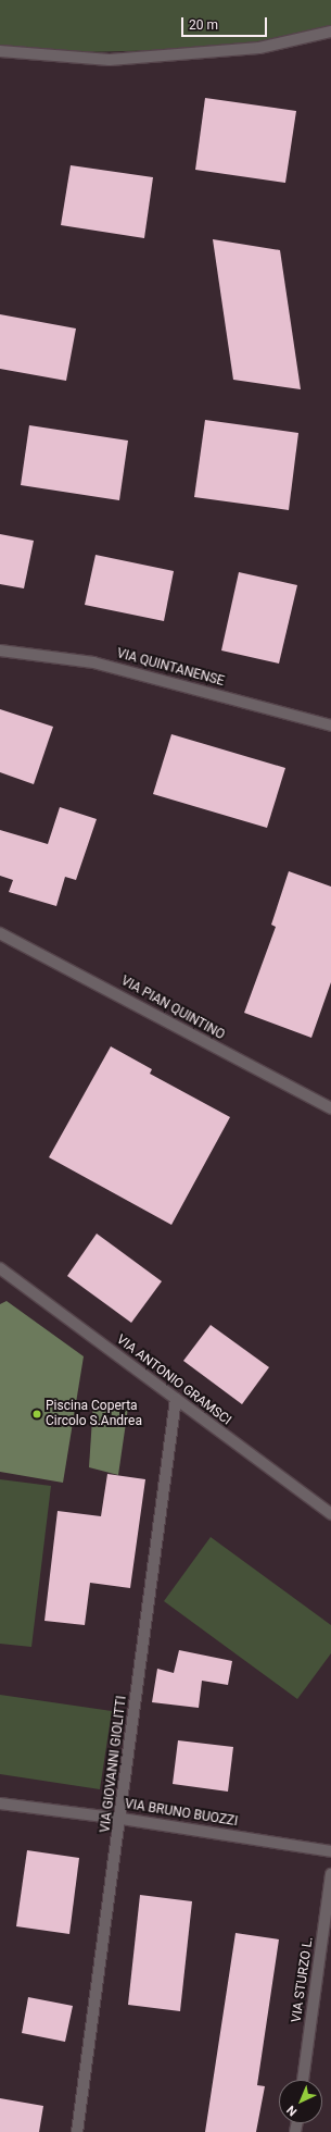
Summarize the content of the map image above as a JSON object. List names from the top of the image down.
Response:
{
  "streets": {
    "street": [
      "VIA QUINTANENSE",
      "VIA PIAN QUINTINO",
      "VIA ANTONIO GRAMSCI",
      "VIA GIOVANNI GIOLITTI",
      "VIA BRUNO BUOZZI",
      "VIA STURZO L."
    ]
  },
  "crossings": [
    ["VIA ANTONIO GRAMSCI", "VIA GIOVANNI GIOLITTI"],
    ["VIA GIOVANNI GIOLITTI", "VIA BRUNO BUOZZI"]
  ],
  "places": ["Piscina Coperta Circolo S.Andrea"],
  "scale_bar": "20 m",
  "north": "bottom left"
}
